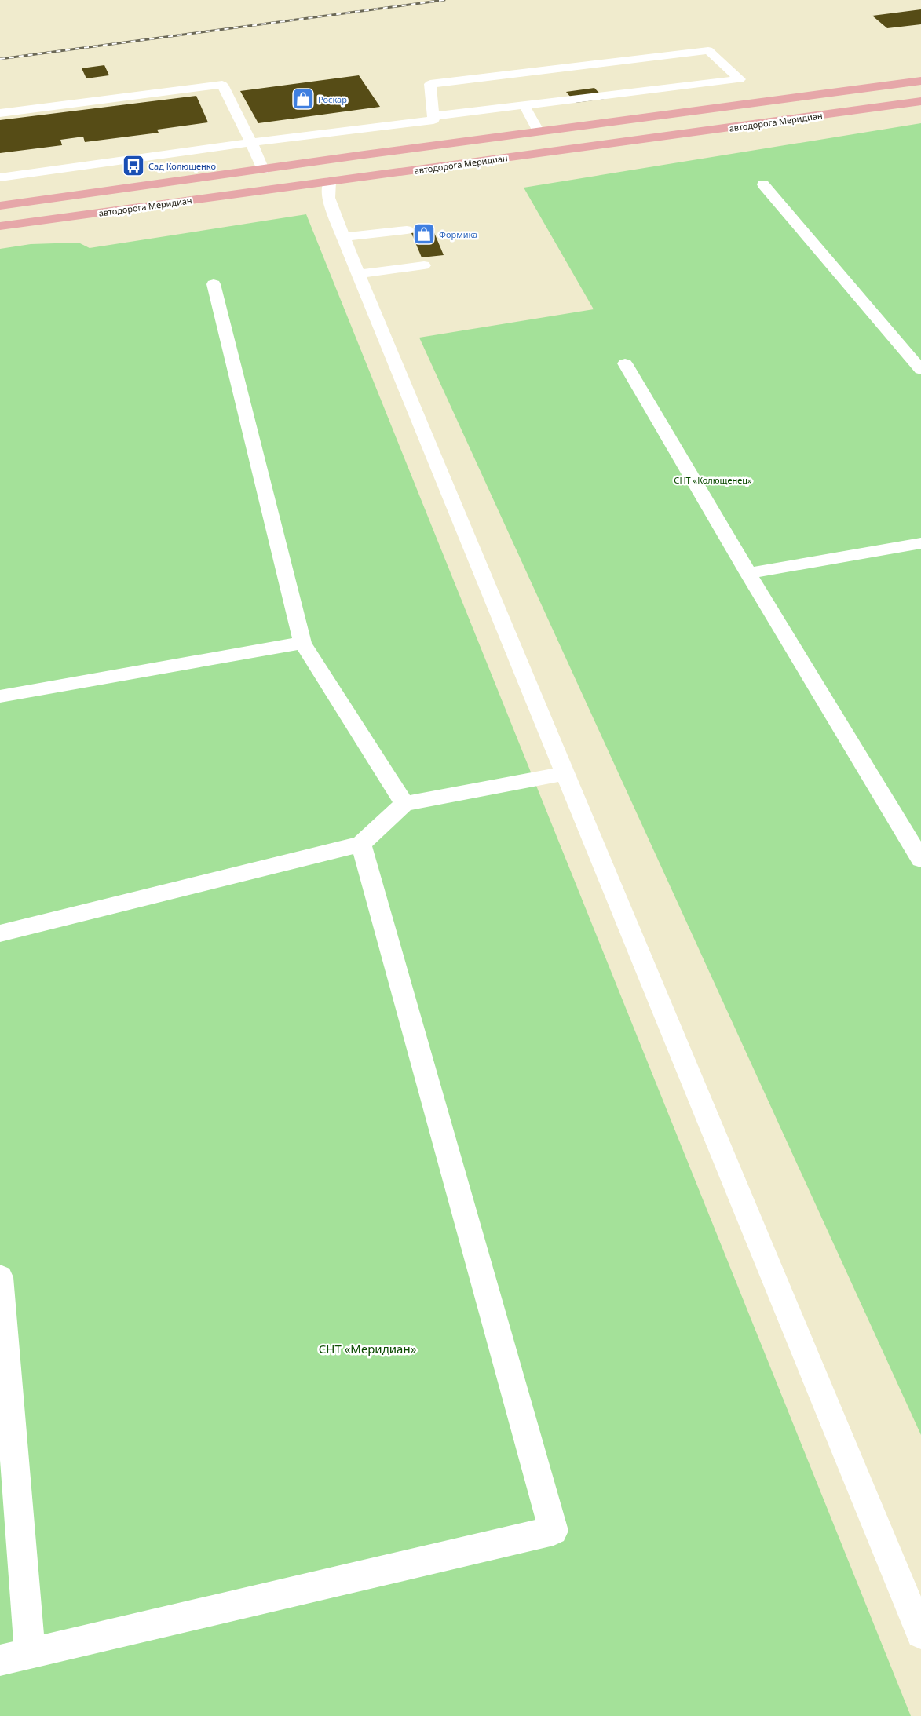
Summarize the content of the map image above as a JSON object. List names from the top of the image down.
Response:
{
  "streets": {
    "main road": ["автодорога Меридиан"]
  },
  "parks": ["СНТ «Колющенец»", "СНТ «Меридиан»"],
  "places": {
    "shop": ["Роскар", "Формика"],
    "bus stop": ["Сад Колющенко"]
  }
}
